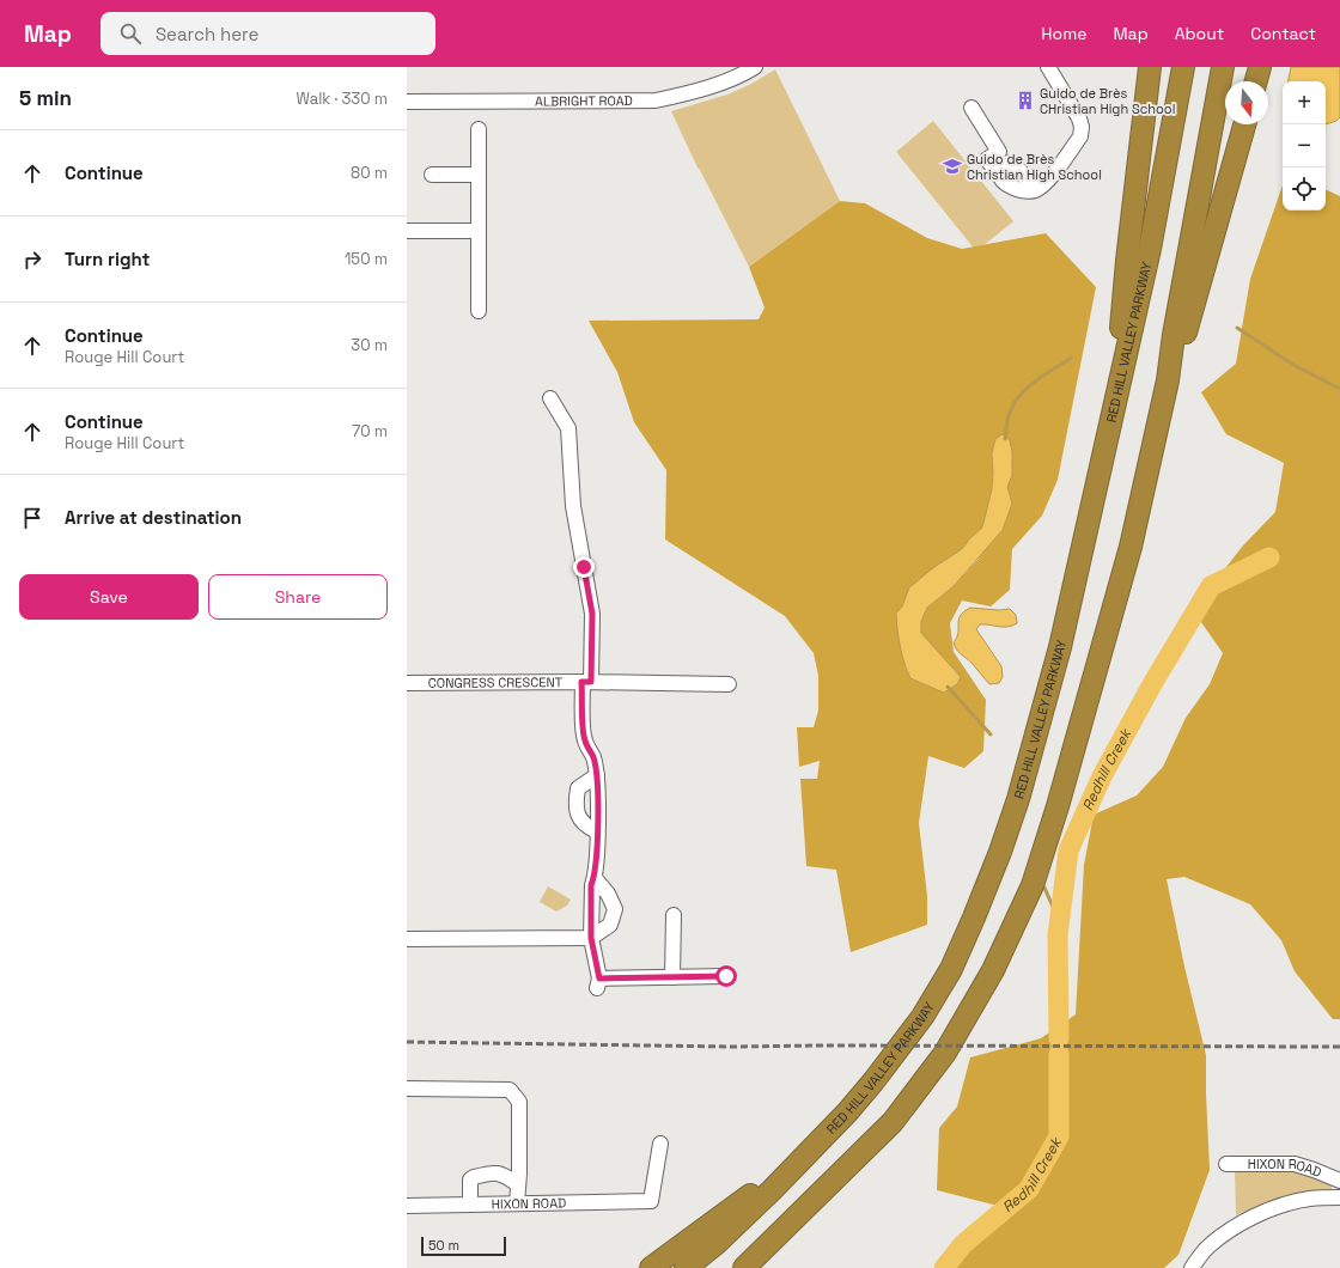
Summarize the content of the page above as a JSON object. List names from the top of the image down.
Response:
{
  "streets": {
    "highway": ["RED HILL VALLEY PARKWAY"],
    "street": ["ALBRIGHT ROAD", "CONGRESS CRESCENT", "HIXON ROAD"]
  },
  "water": ["Redhill Creek"],
  "places": {
    "building": ["Guido de Brès CHristian High School"],
    "school or university": ["Guido de Brès Christian High School"]
  },
  "scale_bar": "50 m",
  "north": "bottom",
  "page": {
    "header": "Map",
    "search": "Search here",
    "nav": [
      "Home",
      "Map",
      "About",
      "Contact"
    ],
    "heading": ["5 min", "Walk · 330 m"],
    "map_buttons": ["+", "−"],
    "list": [
      ["Continue", "80 m"],
      ["Turn right", "150 m"],
      ["Continue", "Rouge Hill Court", "30 m"],
      ["Continue", "Rouge Hill Court", "70 m"],
      "Arrive at destination"
    ],
    "buttons": ["Save", "Share"],
    "scale": "50 m"
  }
}
